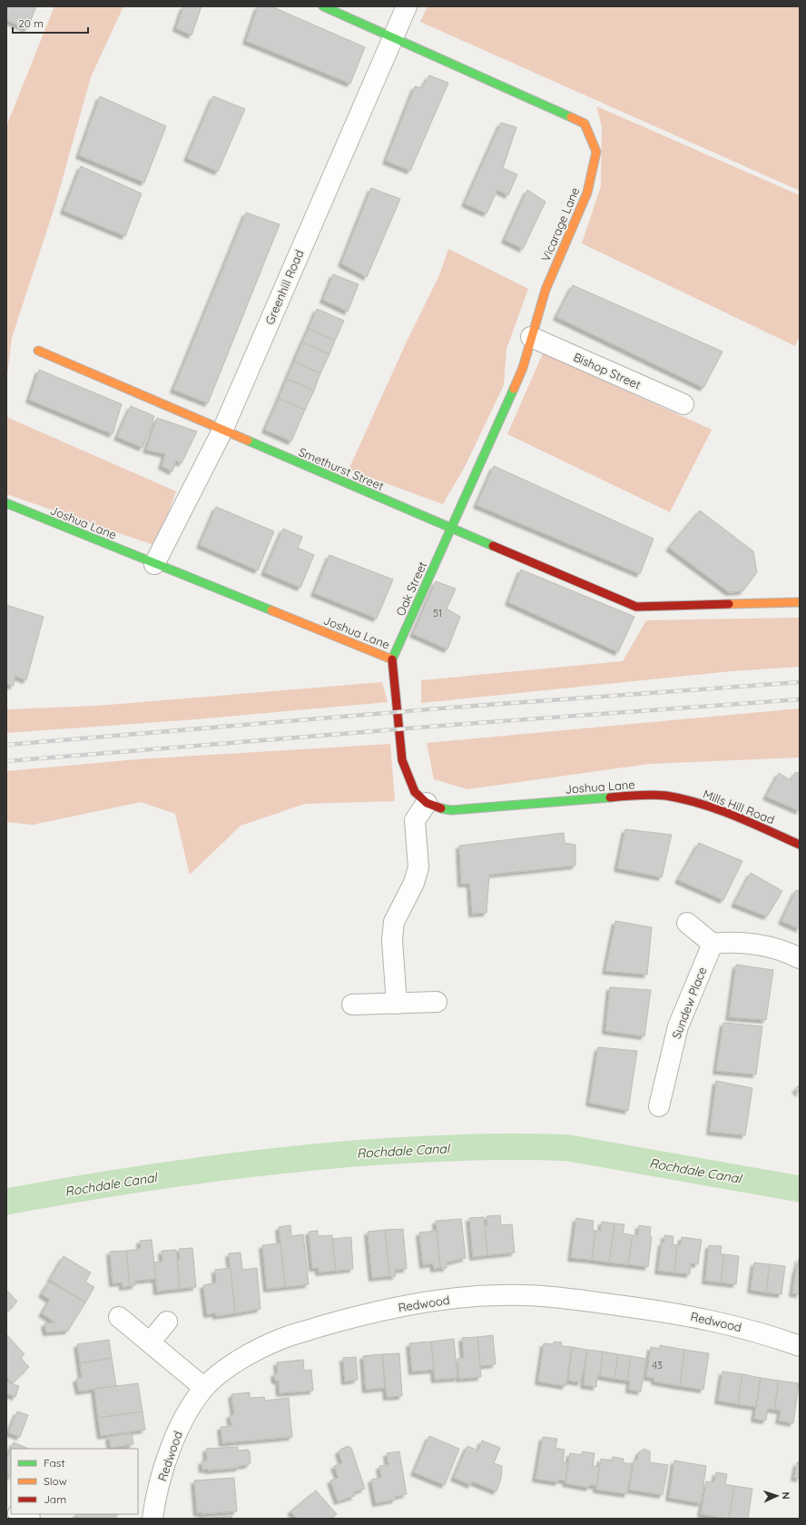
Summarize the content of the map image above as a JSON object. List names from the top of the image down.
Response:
{
  "streets": {
    "street": [
      "Vicarage Lane",
      "Greenhill Road",
      "Bishop Street",
      "Smethurst Street",
      "Joshua Lane",
      "Oak Street",
      "Mills Hill Road",
      "Sundew Place",
      "Redwood"
    ]
  },
  "crossings": [
    ["Vicarage Lane", "Greenhill Road"],
    ["Vicarage Lane", "Bishop Street"],
    ["Vicarage Lane", "Smethurst Street"],
    ["Vicarage Lane", "Oak Street"],
    ["Greenhill Road", "Smethurst Street"],
    ["Greenhill Road", "Joshua Lane"],
    ["Smethurst Street", "Oak Street"],
    ["Joshua Lane", "Oak Street"],
    ["Joshua Lane", "Mills Hill Road"]
  ],
  "water": ["Rochdale Canal"],
  "house_numbers": ["51", "43"],
  "legend": ["Fast", "Slow", "Jam"],
  "scale_bar": "20 m",
  "north": "right"
}
